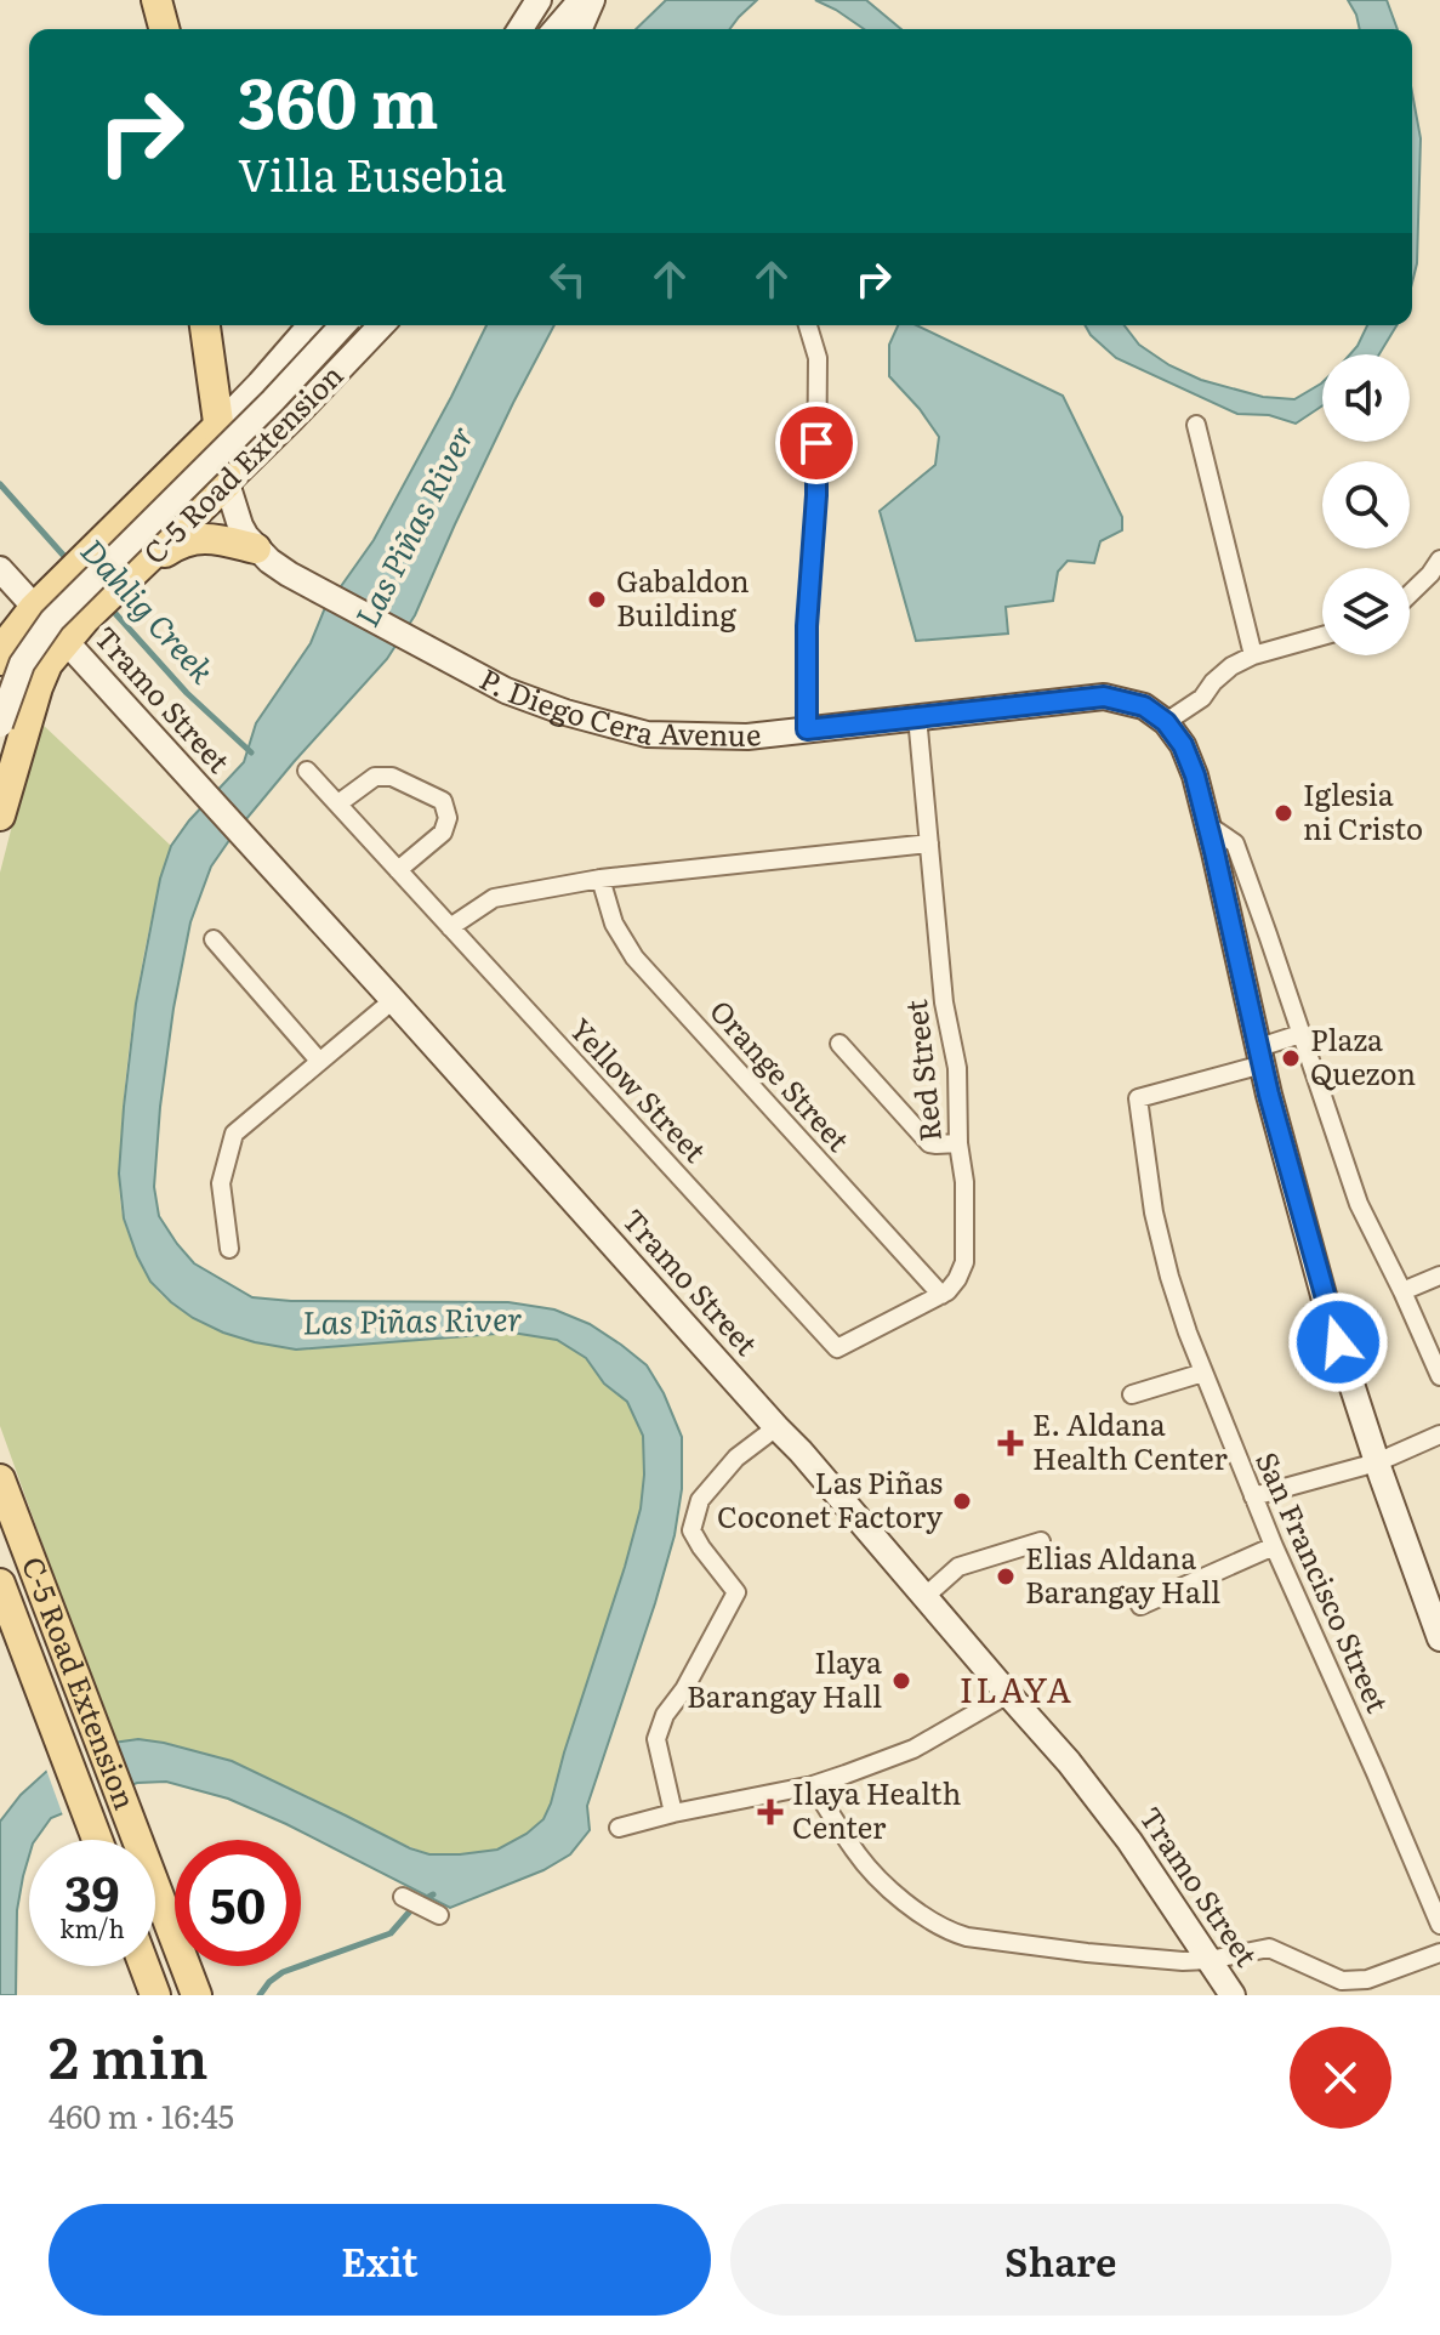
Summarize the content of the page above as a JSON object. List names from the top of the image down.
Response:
{
  "streets": {
    "main road": ["C-5 Road Extension", "Tramo Street", "P. Diego Cera Avenue"],
    "street": [
      "Red Street",
      "Orange Street",
      "Yellow Street",
      "San Francisco Street"
    ]
  },
  "crossings": [
    ["C-5 Road Extension", "Tramo Street"],
    ["C-5 Road Extension", "P. Diego Cera Avenue"],
    ["P. Diego Cera Avenue", "Red Street"],
    ["Red Street", "Orange Street"],
    ["Red Street", "Yellow Street"],
    ["Orange Street", "Yellow Street"]
  ],
  "districts": ["ILAYA"],
  "water": ["Las Piñas River", "Dahlig Creek"],
  "places": {
    "other": [
      "Gabaldon Building",
      "Iglesia ni Cristo",
      "Plaza Quezon",
      "Las Piñas Coconet Factory",
      "Elias Aldana Barangay Hall",
      "Ilaya Barangay Hall"
    ],
    "health": ["E. Aldana Health Center", "Ilaya Health Center"]
  },
  "page": {
    "turn": ["360 m", "Villa Eusebia"],
    "speed": "39 km/h",
    "limit": "50",
    "heading": ["2 min", "460 m · 16:45"],
    "buttons": ["Exit", "Share"]
  }
}
